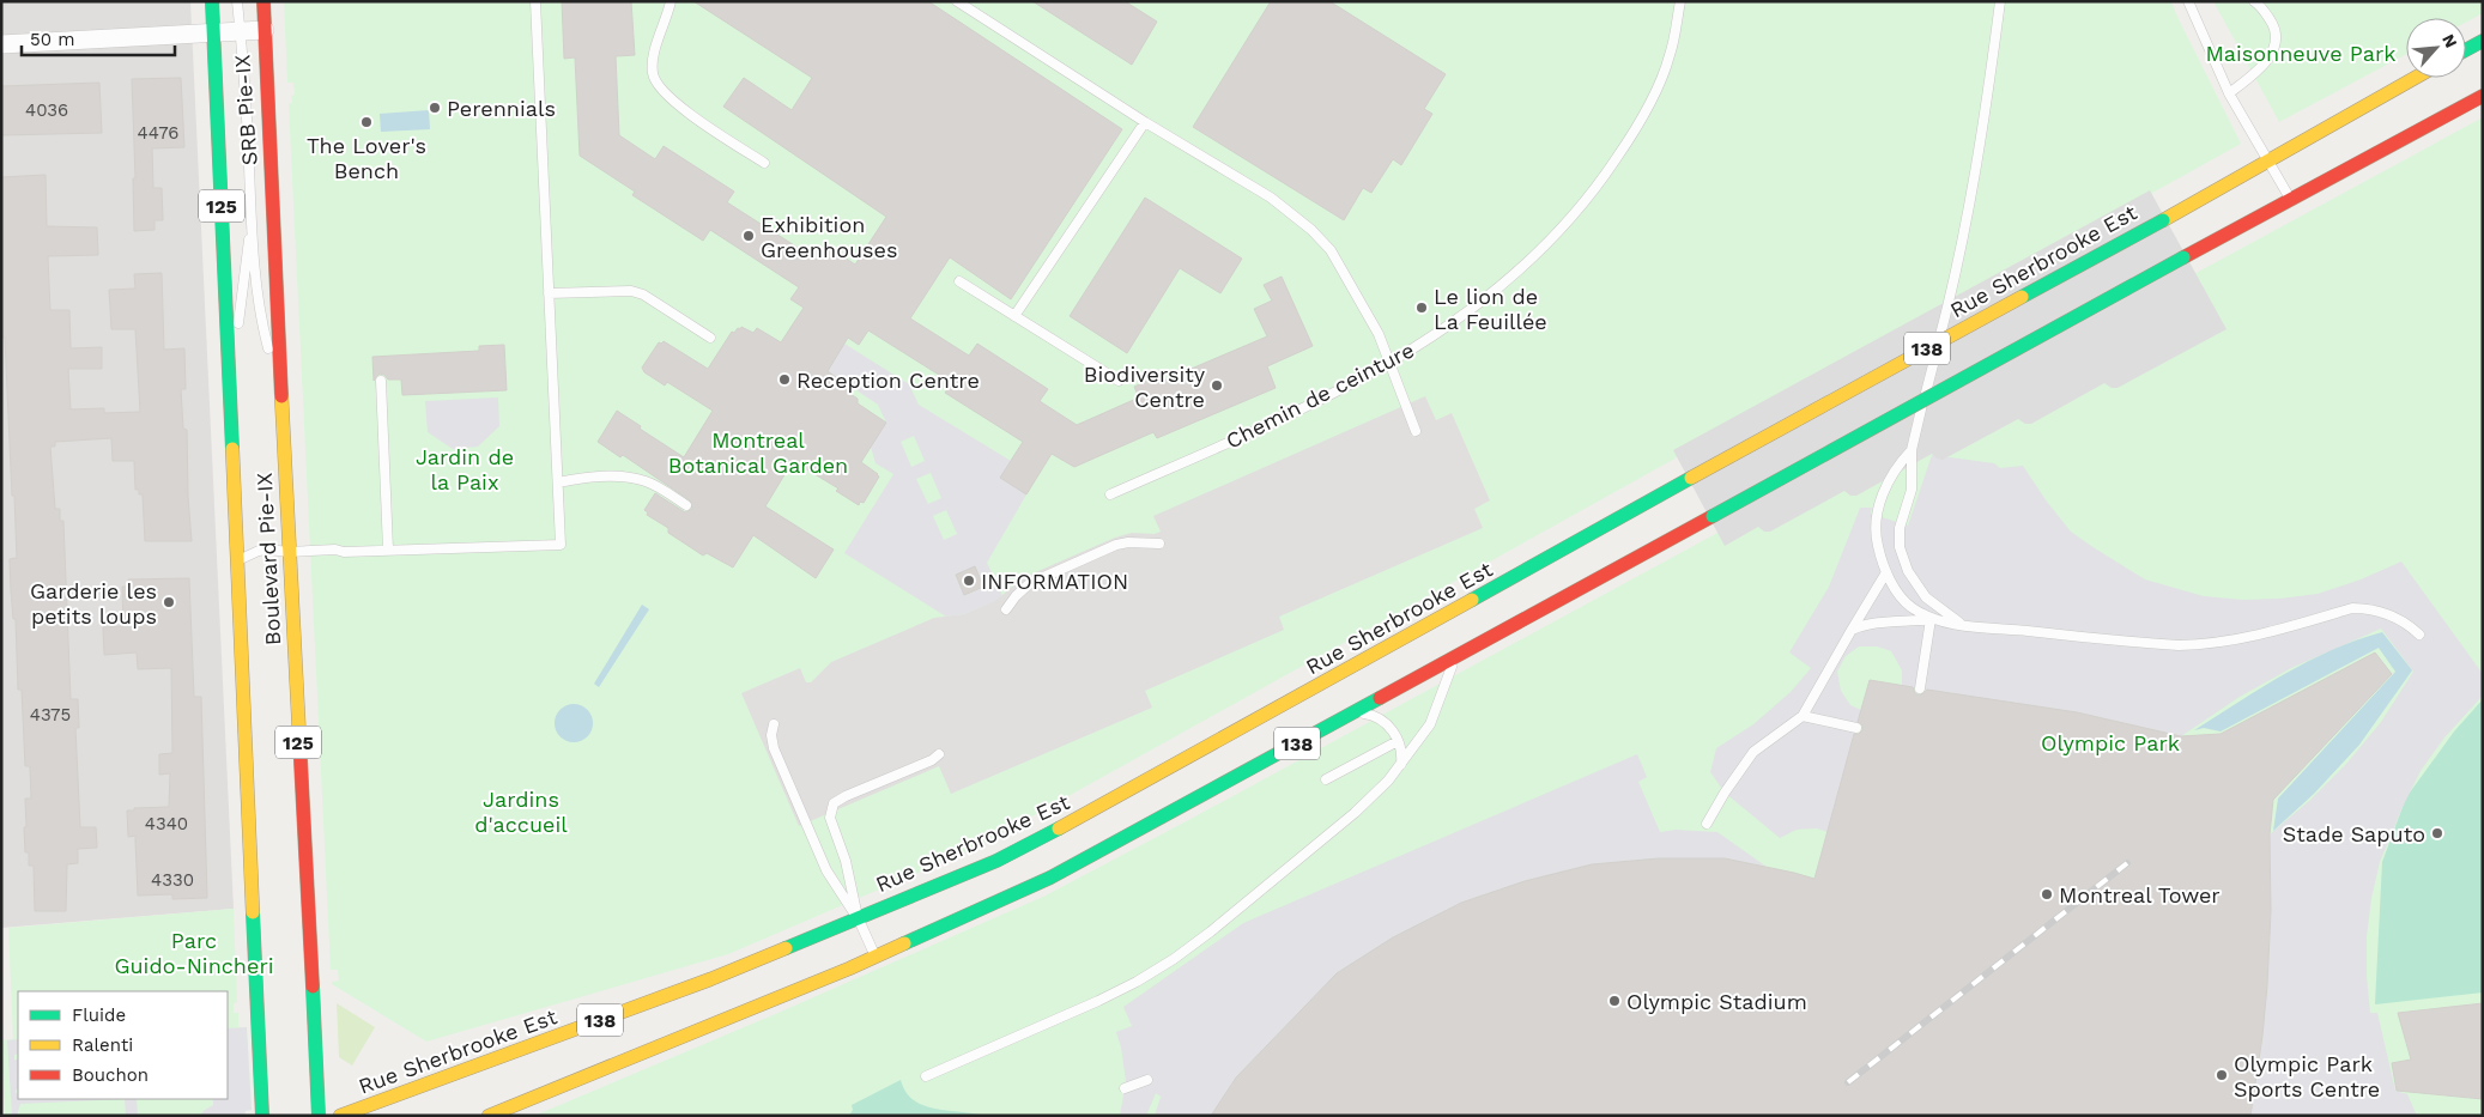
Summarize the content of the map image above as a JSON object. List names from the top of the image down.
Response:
{
  "streets": {
    "main road": [
      "125",
      "Rue Sherbrooke Est",
      "138",
      "Boulevard Pie-IX"
    ],
    "lane": ["SRB Pie-IX", "Chemin de ceinture"]
  },
  "crossings": [
    ["SRB Pie-IX", "Boulevard Pie-IX"]
  ],
  "parks": [
    "Maisonneuve Park",
    "Montreal Botanical Garden",
    "Jardin de la Paix",
    "Olympic Park",
    "Jardins d'accueil",
    "Parc Guido-Nincheri"
  ],
  "places": [
    "Perennials",
    "The Lover's Bench",
    "Exhibition Greenhouses",
    "Le lion de La Feuillée",
    "Reception Centre",
    "Biodiversity Centre",
    "INFORMATION",
    "Garderie les petits loups",
    "Stade Saputo",
    "Montreal Tower",
    "Olympic Stadium",
    "Olympic Park Sports Centre"
  ],
  "house_numbers": [
    "4036",
    "4476",
    "4375",
    "4340",
    "4330"
  ],
  "legend": ["Fluide", "Ralenti", "Bouchon"],
  "scale_bar": "50 m",
  "north": "top right"
}
